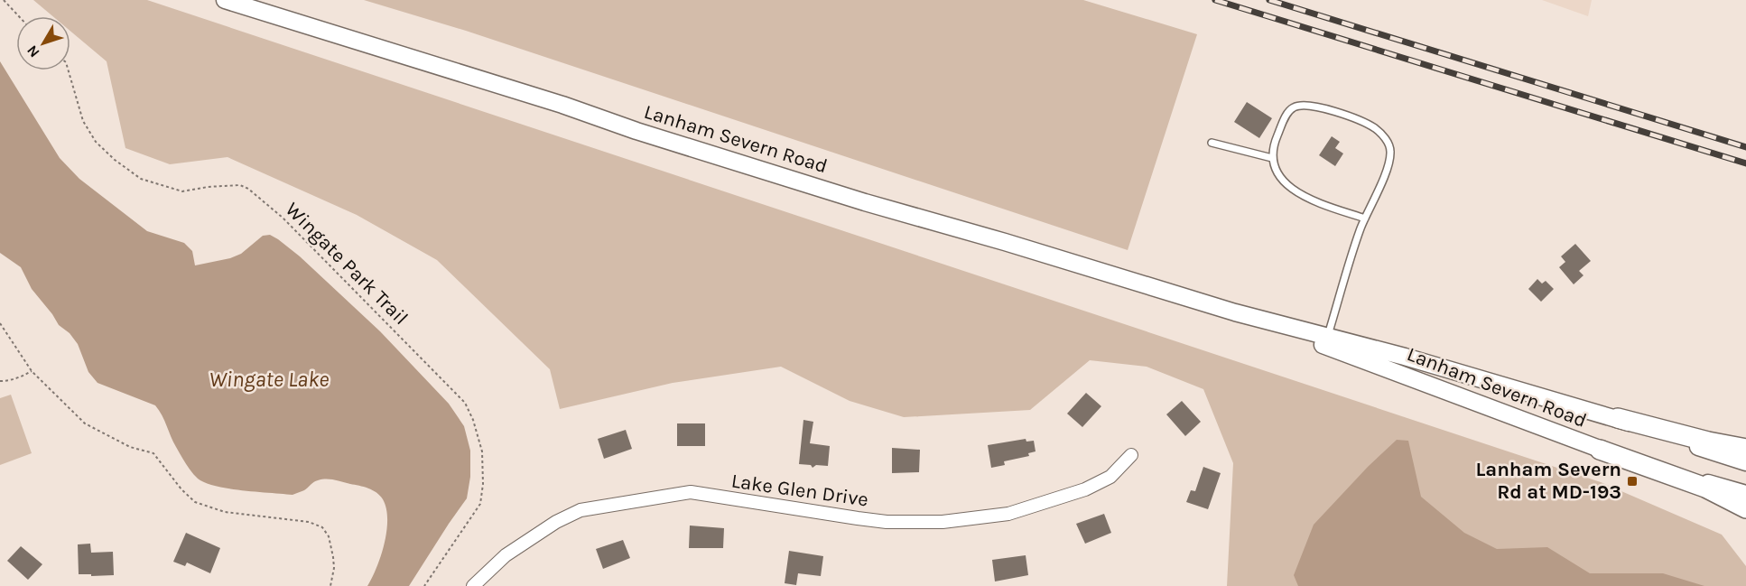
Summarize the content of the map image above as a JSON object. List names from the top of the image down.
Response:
{
  "streets": {
    "main road": ["Lanham Severn Road"],
    "street": ["Lake Glen Drive"],
    "path": ["Wingate Park Trail"]
  },
  "water": ["Wingate Lake"],
  "places": {
    "transit": ["Lanham Severn Rd at MD-193"]
  },
  "north": "bottom left"
}
